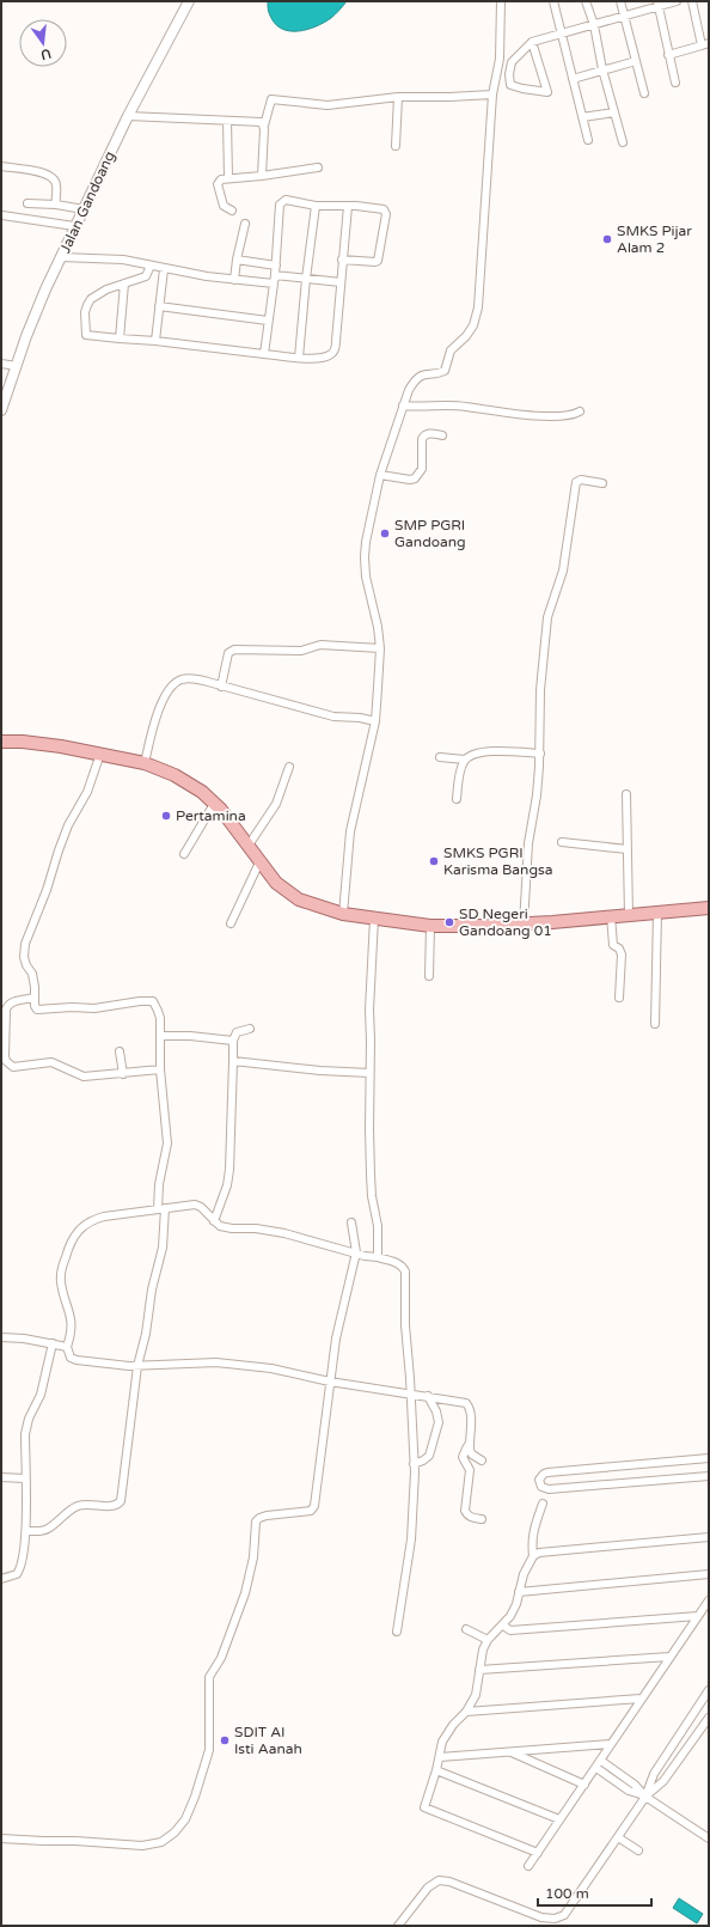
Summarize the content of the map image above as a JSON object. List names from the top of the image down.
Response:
{
  "streets": {
    "street": ["Jalan Gandoang"]
  },
  "places": [
    "SMKS Pijar Alam 2",
    "SMP PGRI Gandoang",
    "Pertamina",
    "SMKS PGRI Karisma Bangsa",
    "SD Negeri Gandoang 01",
    "SDIT Al Isti Aanah"
  ],
  "scale_bar": "100 m",
  "north": "bottom"
}
